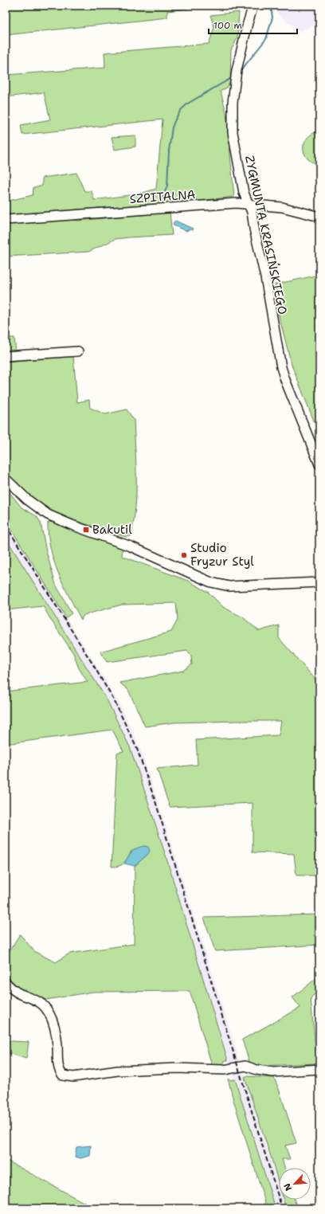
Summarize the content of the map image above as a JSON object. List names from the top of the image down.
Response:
{
  "streets": {
    "street": ["SZPITALNA", "ZYGMUNTA KRASIŃSKIEGO"]
  },
  "crossings": [
    ["SZPITALNA", "ZYGMUNTA KRASIŃSKIEGO"]
  ],
  "places": {
    "transit": ["Bakutil"],
    "other": ["Studio Fryzur Styl"]
  },
  "scale_bar": "100 m",
  "north": "bottom left"
}
